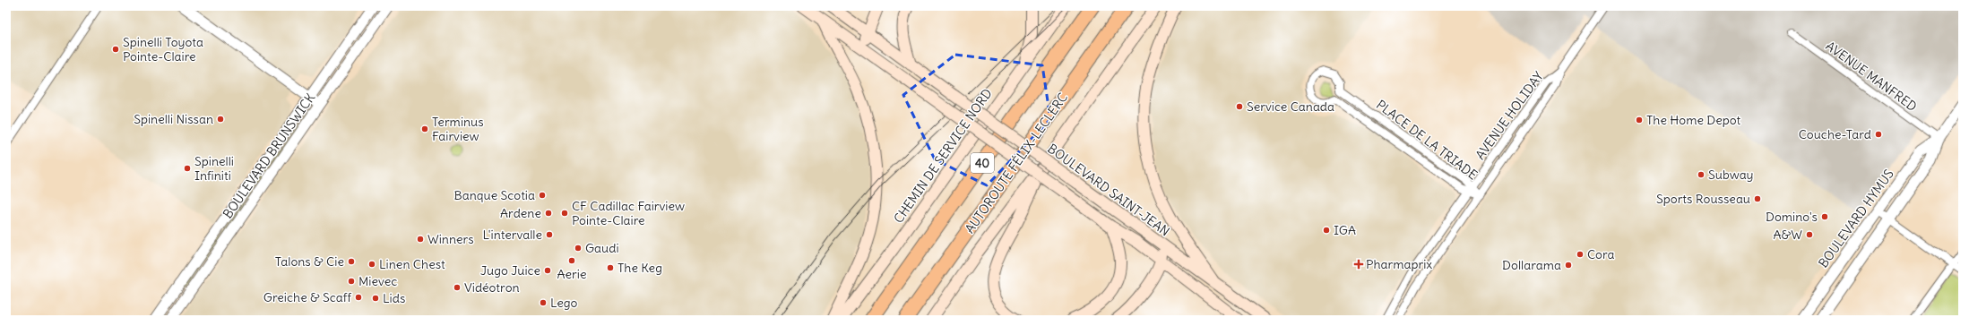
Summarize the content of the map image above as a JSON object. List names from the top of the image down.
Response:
{
  "streets": {
    "highway": ["40", "AUTOROUTE FÉLIX-LECLERC"],
    "main road": ["CHEMIN DE SERVICE NORD", "BOULEVARD SAINT-JEAN"],
    "street": [
      "AVENUE MANFRED",
      "AVENUE HOLIDAY",
      "PLACE DE LA TRIADE",
      "BOULEVARD BRUNSWICK",
      "BOULEVARD HYMUS"
    ]
  },
  "crossings": [
    ["AVENUE MANFRED", "BOULEVARD HYMUS"],
    ["AVENUE HOLIDAY", "PLACE DE LA TRIADE"]
  ],
  "places": {
    "other": [
      "Spinelli Toyota Pointe-Claire",
      "Service Canada",
      "Spinelli Nissan",
      "The Home Depot",
      "Terminus Fairview",
      "Couche-Tard",
      "Spinelli Infiniti",
      "Subway",
      "Banque Scotia",
      "Sports Rousseau",
      "Ardene",
      "CF Cadillac Fairview Pointe-Claire",
      "Domino's",
      "IGA",
      "L'intervalle",
      "A&W",
      "Winners",
      "Gaudi",
      "Cora",
      "Aerie",
      "Talons & Cie",
      "Linen Chest",
      "Dollarama",
      "The Keg",
      "Jugo Juice",
      "Mievec",
      "Vidéotron",
      "Greiche & Scaff",
      "Lids",
      "Lego"
    ],
    "health": ["Pharmaprix"]
  }
}
